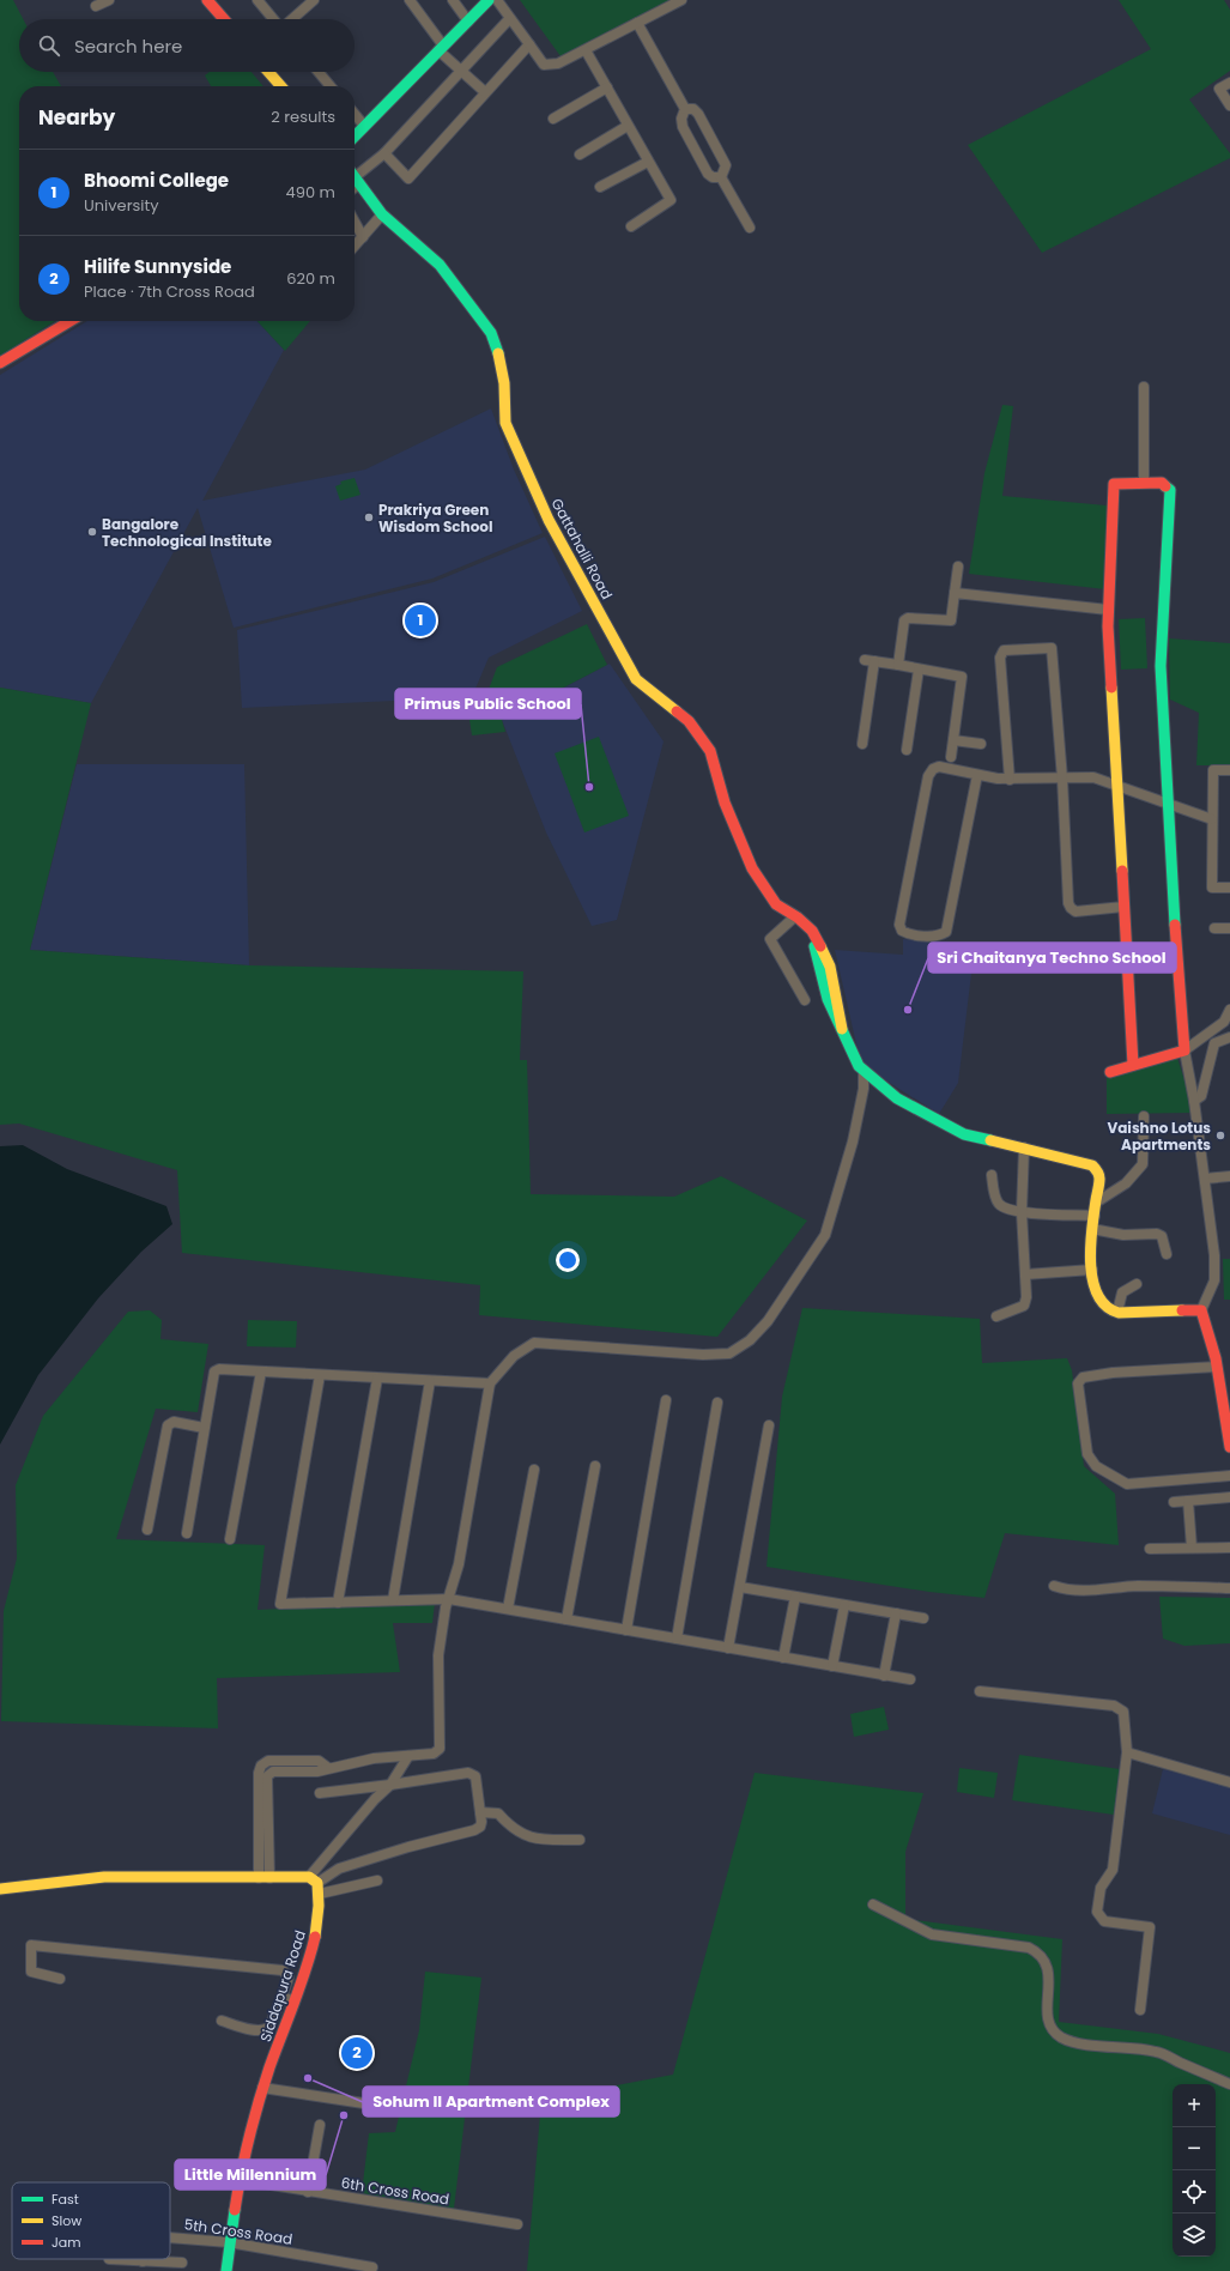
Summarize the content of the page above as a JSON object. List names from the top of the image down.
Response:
{
  "streets": {
    "street": [
      "Gattahalli Road",
      "Siddapura Road",
      "6th Cross Road",
      "5th Cross Road"
    ]
  },
  "crossings": [
    ["Siddapura Road", "6th Cross Road"],
    ["Siddapura Road", "5th Cross Road"]
  ],
  "places": [
    "Prakriya Green Wisdom School",
    "Bangalore Technological Institute",
    "Primus Public School",
    "Sri Chaitanya Techno School",
    "Vaishno Lotus Apartments",
    "Sohum II Apartment Complex",
    "Little Millennium"
  ],
  "legend": ["Fast", "Slow", "Jam"],
  "page": {
    "search": "Search here",
    "heading": ["Nearby", "2 results"],
    "list": [
      {
        "mark": "1",
        "name": "Bhoomi College",
        "note": "University",
        "value": "490 m"
      },
      {
        "mark": "2",
        "name": "Hilife Sunnyside",
        "note": "Place · 7th Cross Road",
        "value": "620 m"
      }
    ],
    "pins": ["1", "2"],
    "map_buttons": ["+", "−"]
  }
}
